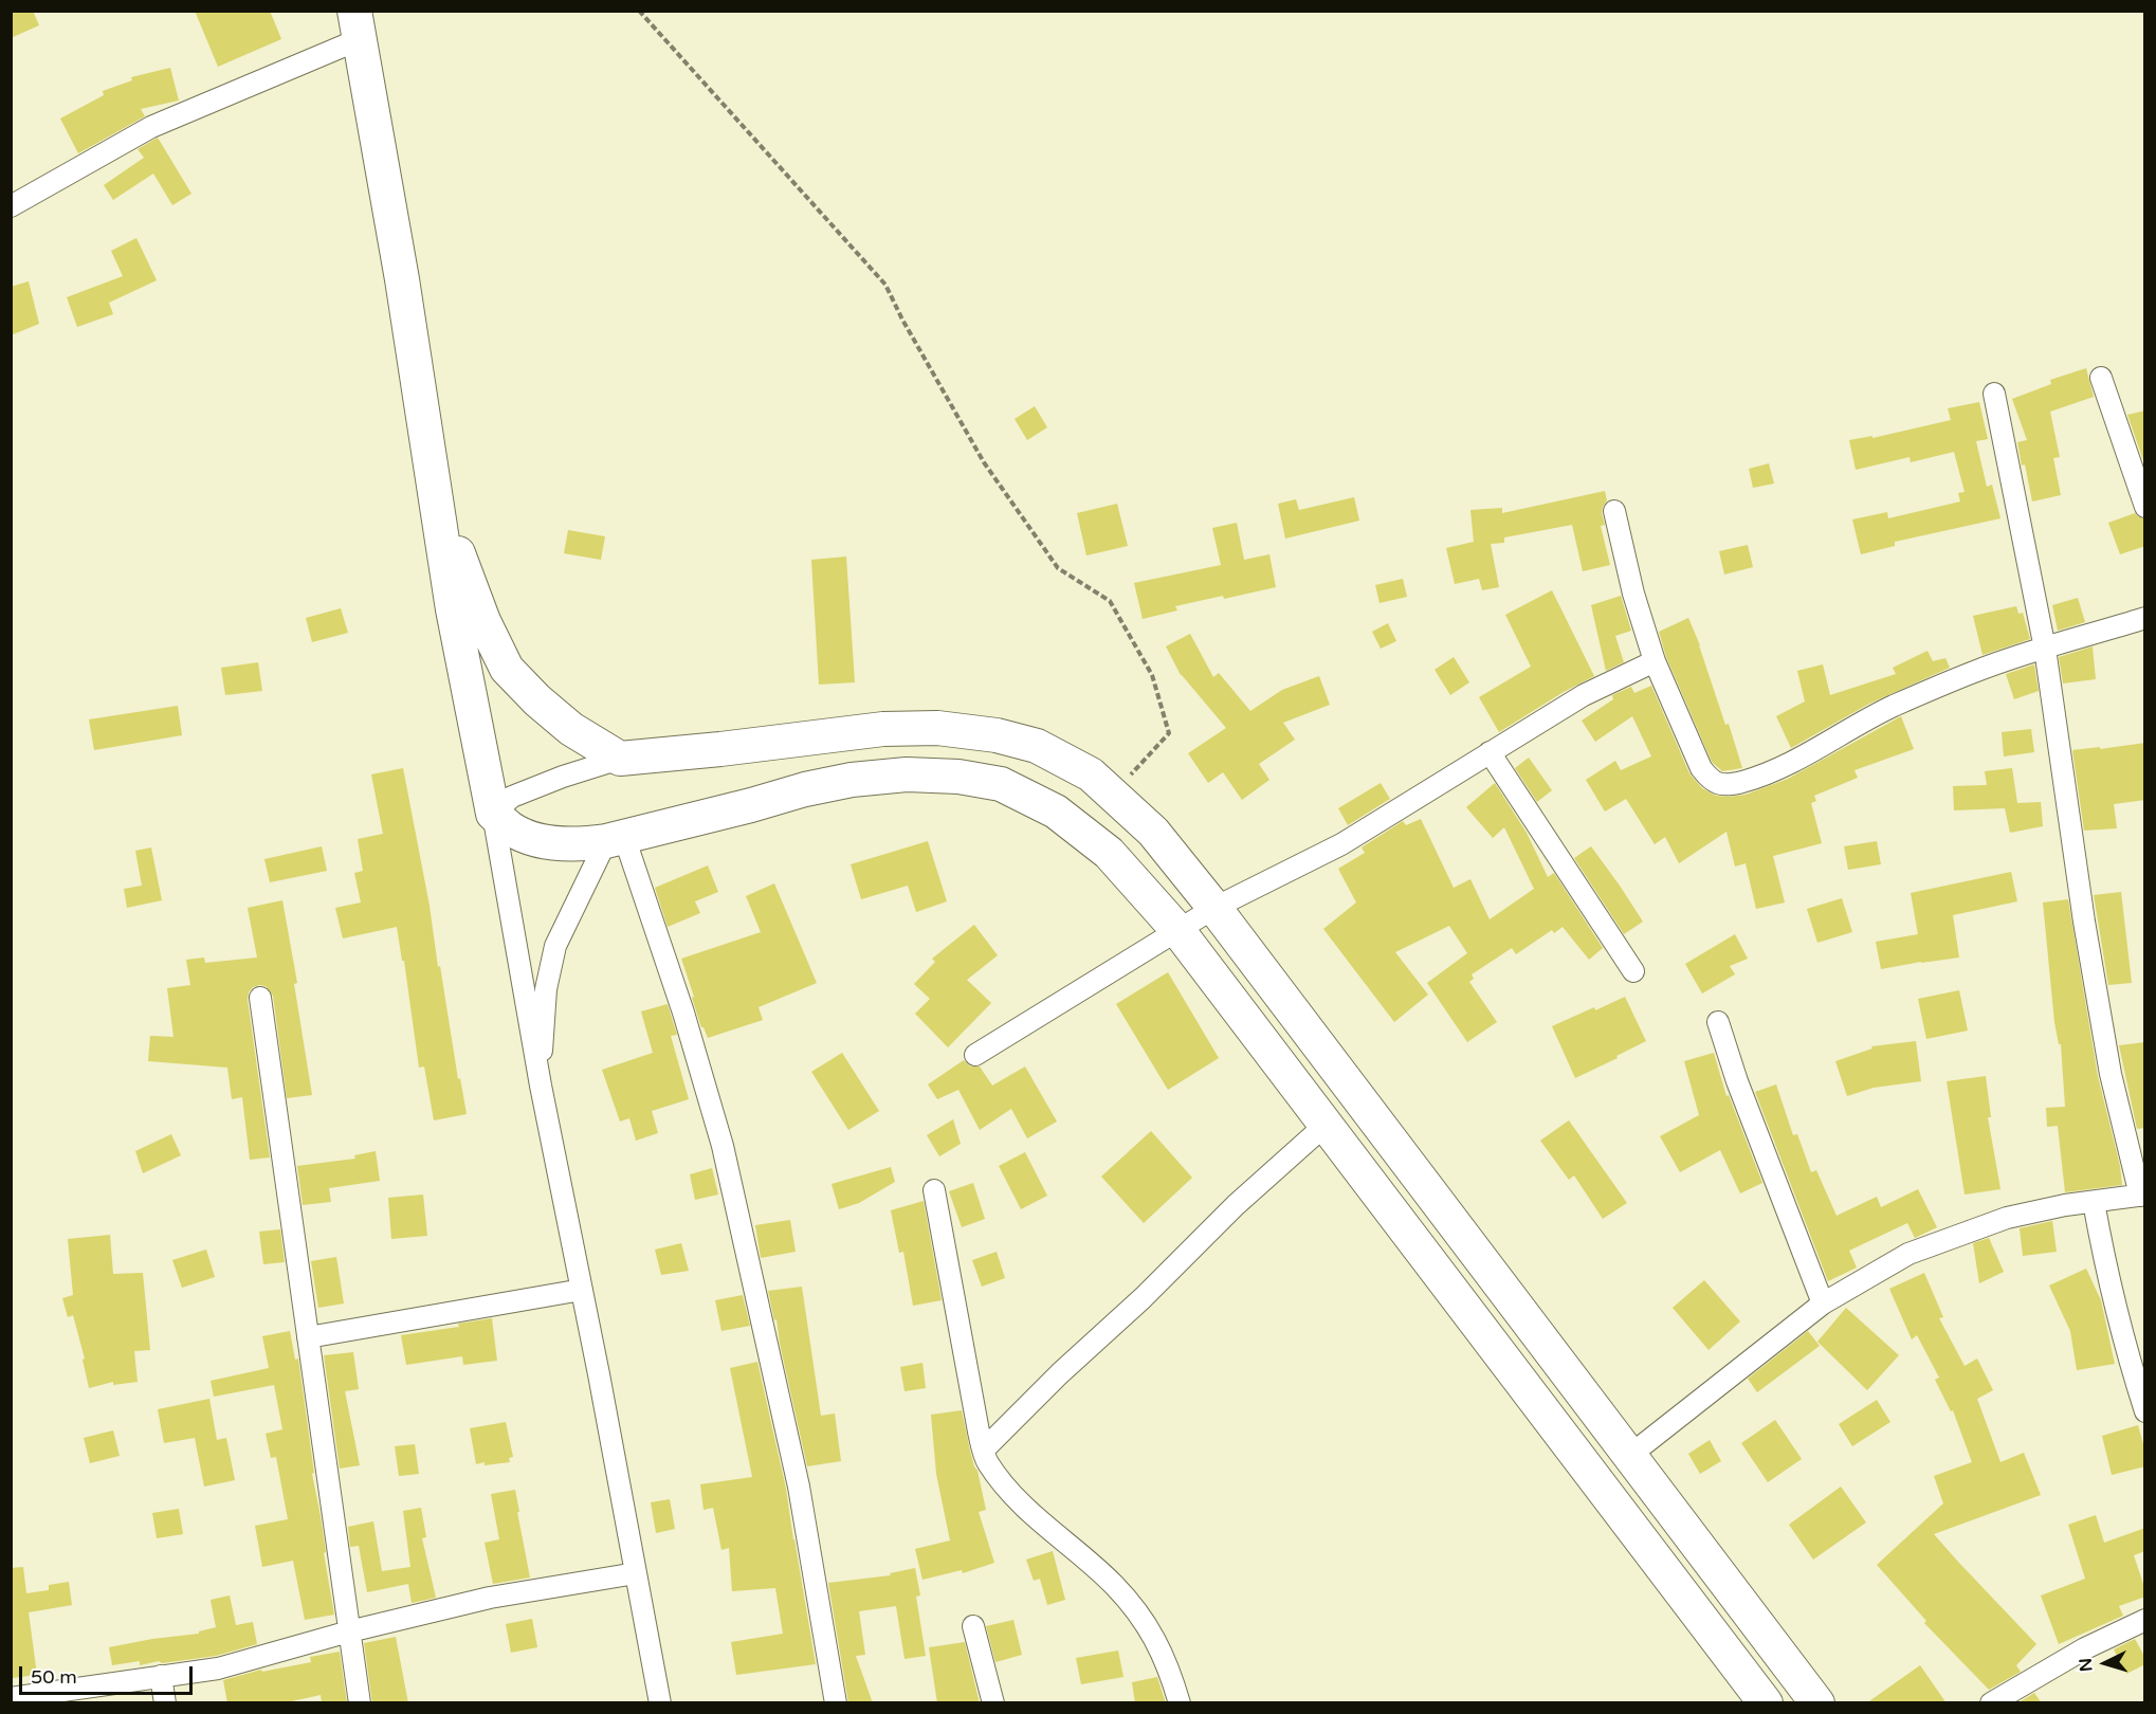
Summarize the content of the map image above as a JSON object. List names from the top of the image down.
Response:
{
  "scale_bar": "50 m",
  "north": "left"
}
